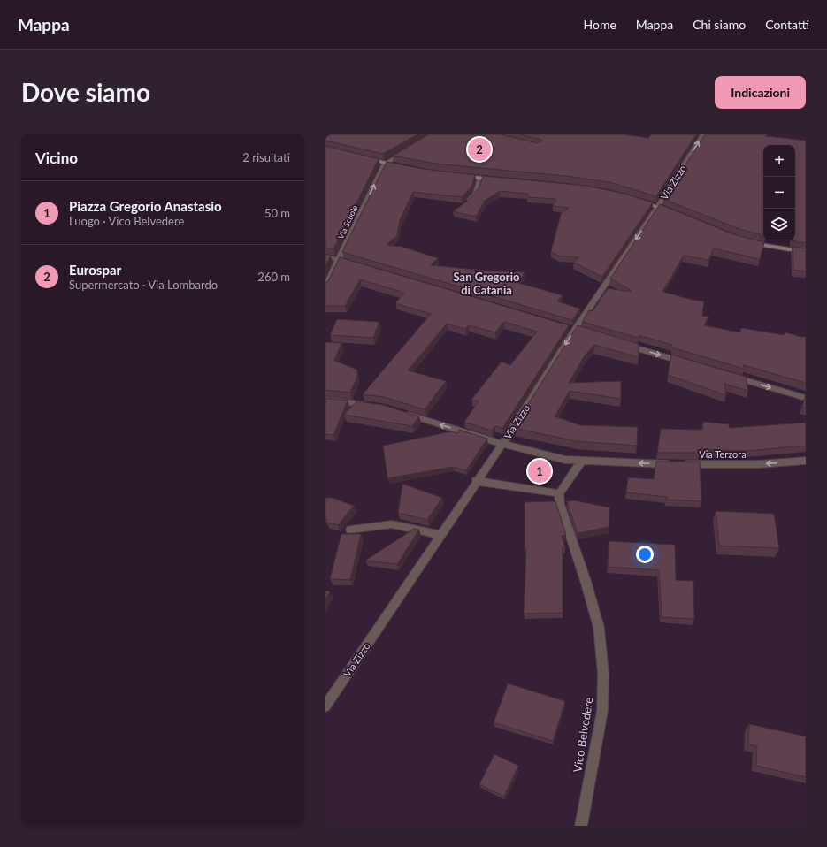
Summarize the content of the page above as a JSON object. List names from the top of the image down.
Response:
{
  "streets": {
    "street": [
      "Via Zizzo",
      "Via Scuole",
      "Via Terzora",
      "Vico Belvedere"
    ]
  },
  "crossings": [
    ["Via Zizzo", "Via Terzora"]
  ],
  "one_way": ["Via Scuole", "Via Terzora"],
  "districts": ["San Gregorio di Catania"],
  "page": {
    "header": "Mappa",
    "nav": [
      "Home",
      "Mappa",
      "Chi siamo",
      "Contatti"
    ],
    "buttons": "Indicazioni",
    "title": "Dove siamo",
    "heading": ["Vicino", "2 risultati"],
    "pins": ["2", "1"],
    "map_buttons": ["+", "−"],
    "list": [
      {
        "mark": "1",
        "name": "Piazza Gregorio Anastasio",
        "note": "Luogo · Vico Belvedere",
        "value": "50 m"
      },
      {
        "mark": "2",
        "name": "Eurospar",
        "note": "Supermercato · Via Lombardo",
        "value": "260 m"
      }
    ]
  }
}
